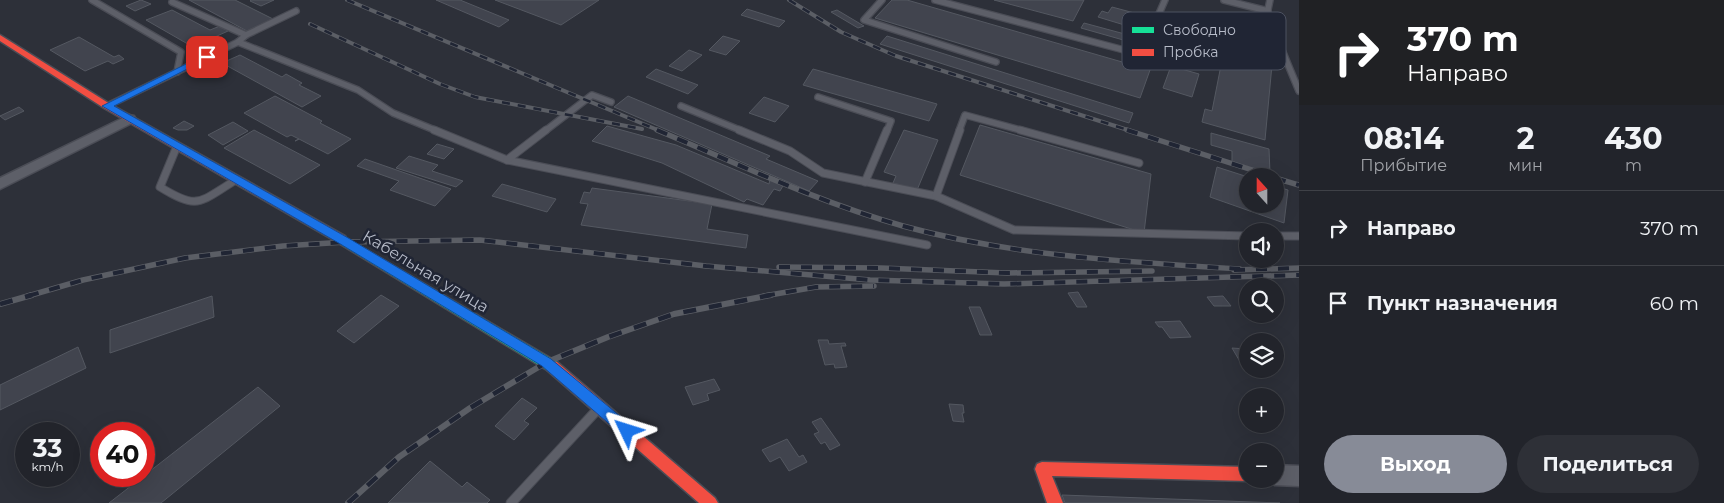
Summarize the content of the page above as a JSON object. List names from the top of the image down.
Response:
{
  "streets": {
    "street": ["Кабельная улица"]
  },
  "legend": ["Свободно", "Пробка"],
  "north": "top",
  "page": {
    "turn": ["370 m", "Направо"],
    "eta": [
      "08:14",
      "Прибытие",
      "2",
      "мин",
      "430",
      "m"
    ],
    "map_buttons": ["+", "−"],
    "list": [
      {
        "name": "Направо",
        "value": "370 m"
      },
      {
        "name": "Пункт назначения",
        "value": "60 m"
      }
    ],
    "speed": "33 km/h",
    "limit": "40",
    "buttons": ["Выход", "Поделиться"]
  }
}
